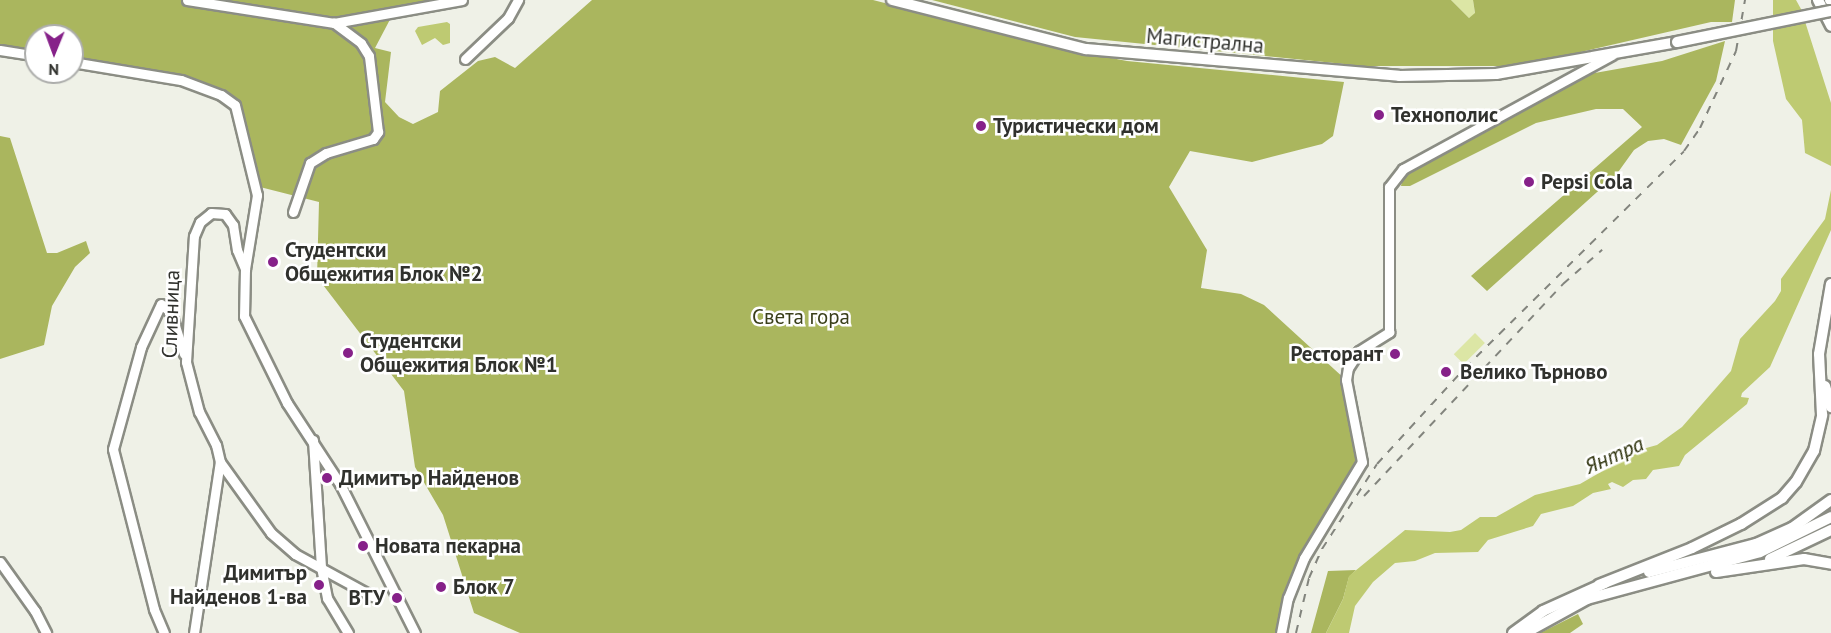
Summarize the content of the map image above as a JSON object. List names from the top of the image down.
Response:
{
  "streets": {
    "main road": ["Магистрална"],
    "street": ["Сливница"]
  },
  "water": ["Янтра"],
  "parks": ["Света гора"],
  "places": [
    "Технополис",
    "Туристически дом",
    "Pepsi Cola",
    "Студентски Общежития Блок №2",
    "Студентски Общежития Блок №1",
    "Ресторант",
    "Велико Търново",
    "Димитър Найденов",
    "Новата пекарна",
    "Димитър Найденов 1-ва",
    "Блок 7",
    "ВТУ"
  ],
  "north": "bottom"
}
